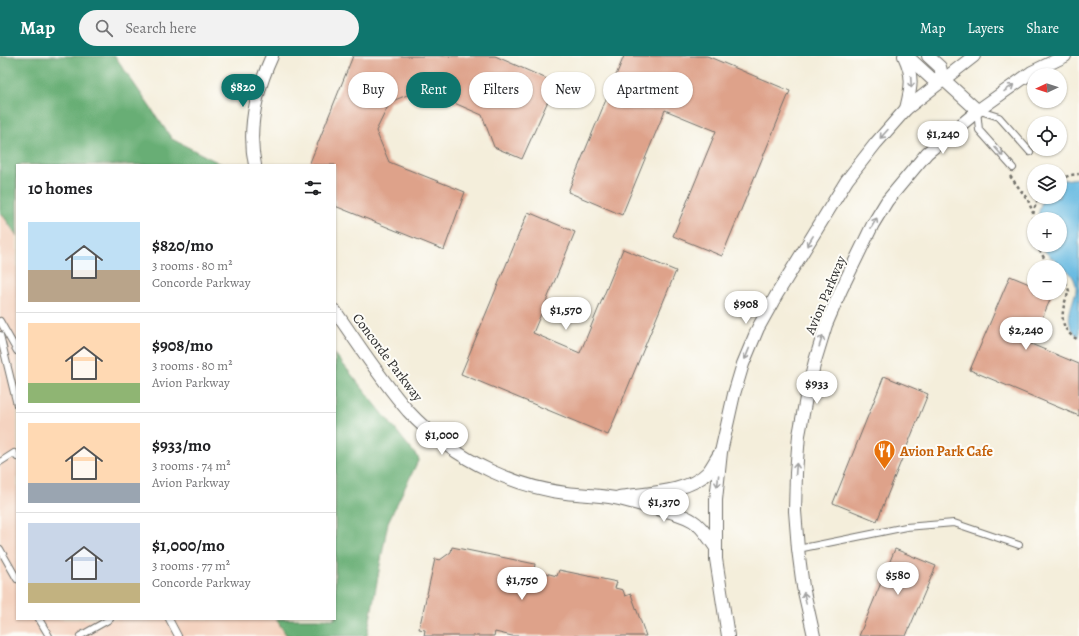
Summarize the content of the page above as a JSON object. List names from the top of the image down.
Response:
{
  "streets": {
    "street": ["Avion Parkway", "Concorde Parkway"]
  },
  "places": {
    "restaurant": ["Avion Park Cafe"]
  },
  "north": "left",
  "page": {
    "header": "Map",
    "search": "Search here",
    "nav": ["Map", "Layers", "Share"],
    "map_buttons": ["+", "−"],
    "chip": [
      "Buy",
      "Rent",
      "Filters",
      "New",
      "Apartment"
    ],
    "price": [
      "$820",
      "$1,240",
      "$908",
      "$1,570",
      "$2,240",
      "$933",
      "$1,000",
      "$1,370",
      "$580",
      "$1,750"
    ],
    "heading": "10 homes",
    "list": [
      {
        "name": "$820/mo",
        "note": "3 rooms · 80 m² · Concorde Parkway"
      },
      {
        "name": "$908/mo",
        "note": "3 rooms · 80 m² · Avion Parkway"
      },
      {
        "name": "$933/mo",
        "note": "3 rooms · 74 m² · Avion Parkway"
      },
      {
        "name": "$1,000/mo",
        "note": "3 rooms · 77 m² · Concorde Parkway"
      }
    ]
  }
}
